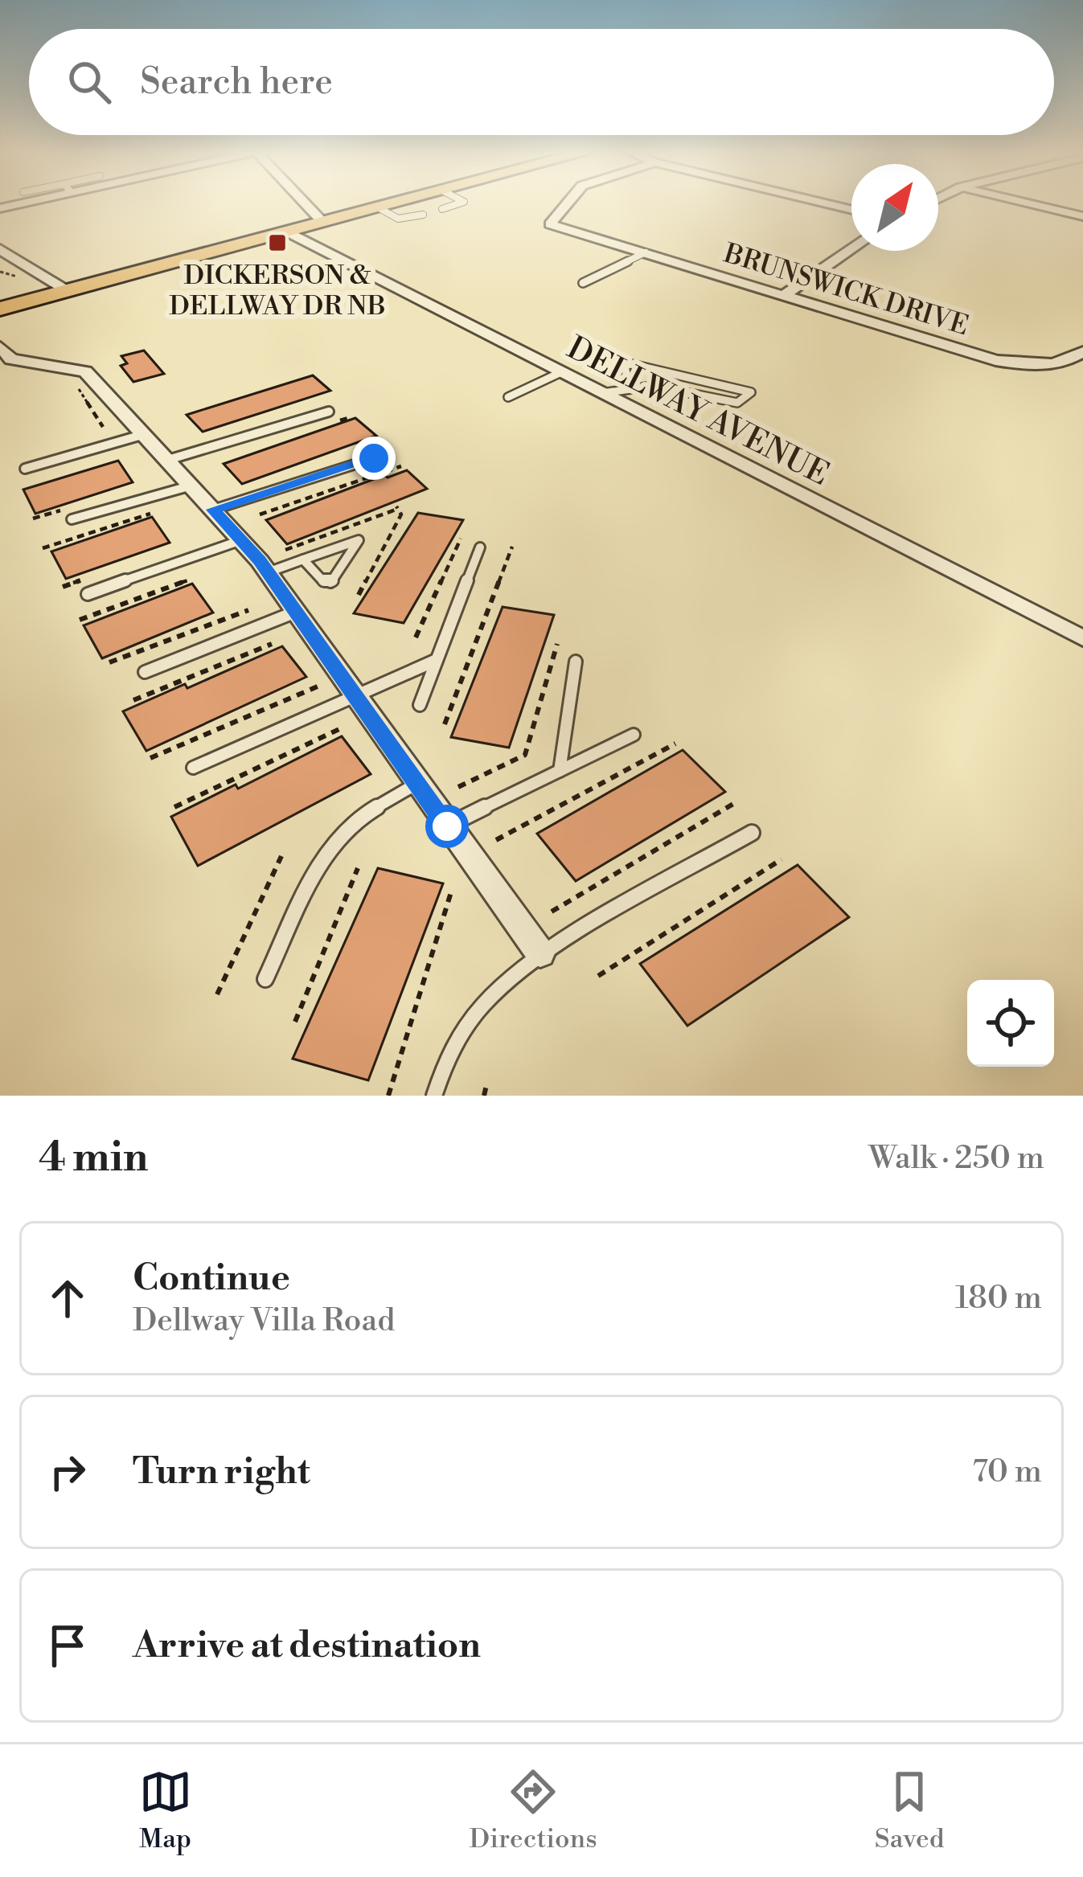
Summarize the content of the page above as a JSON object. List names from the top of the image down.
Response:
{
  "streets": {
    "street": ["BRUNSWICK DRIVE", "DELLWAY AVENUE"]
  },
  "places": {
    "transit": ["DICKERSON & DELLWAY DR NB"]
  },
  "north": "top right",
  "page": {
    "search": "Search here",
    "heading": ["4 min", "Walk · 250 m"],
    "list": [
      ["Continue", "Dellway Villa Road", "180 m"],
      ["Turn right", "70 m"],
      "Arrive at destination"
    ],
    "nav": ["Map", "Directions", "Saved"]
  }
}
